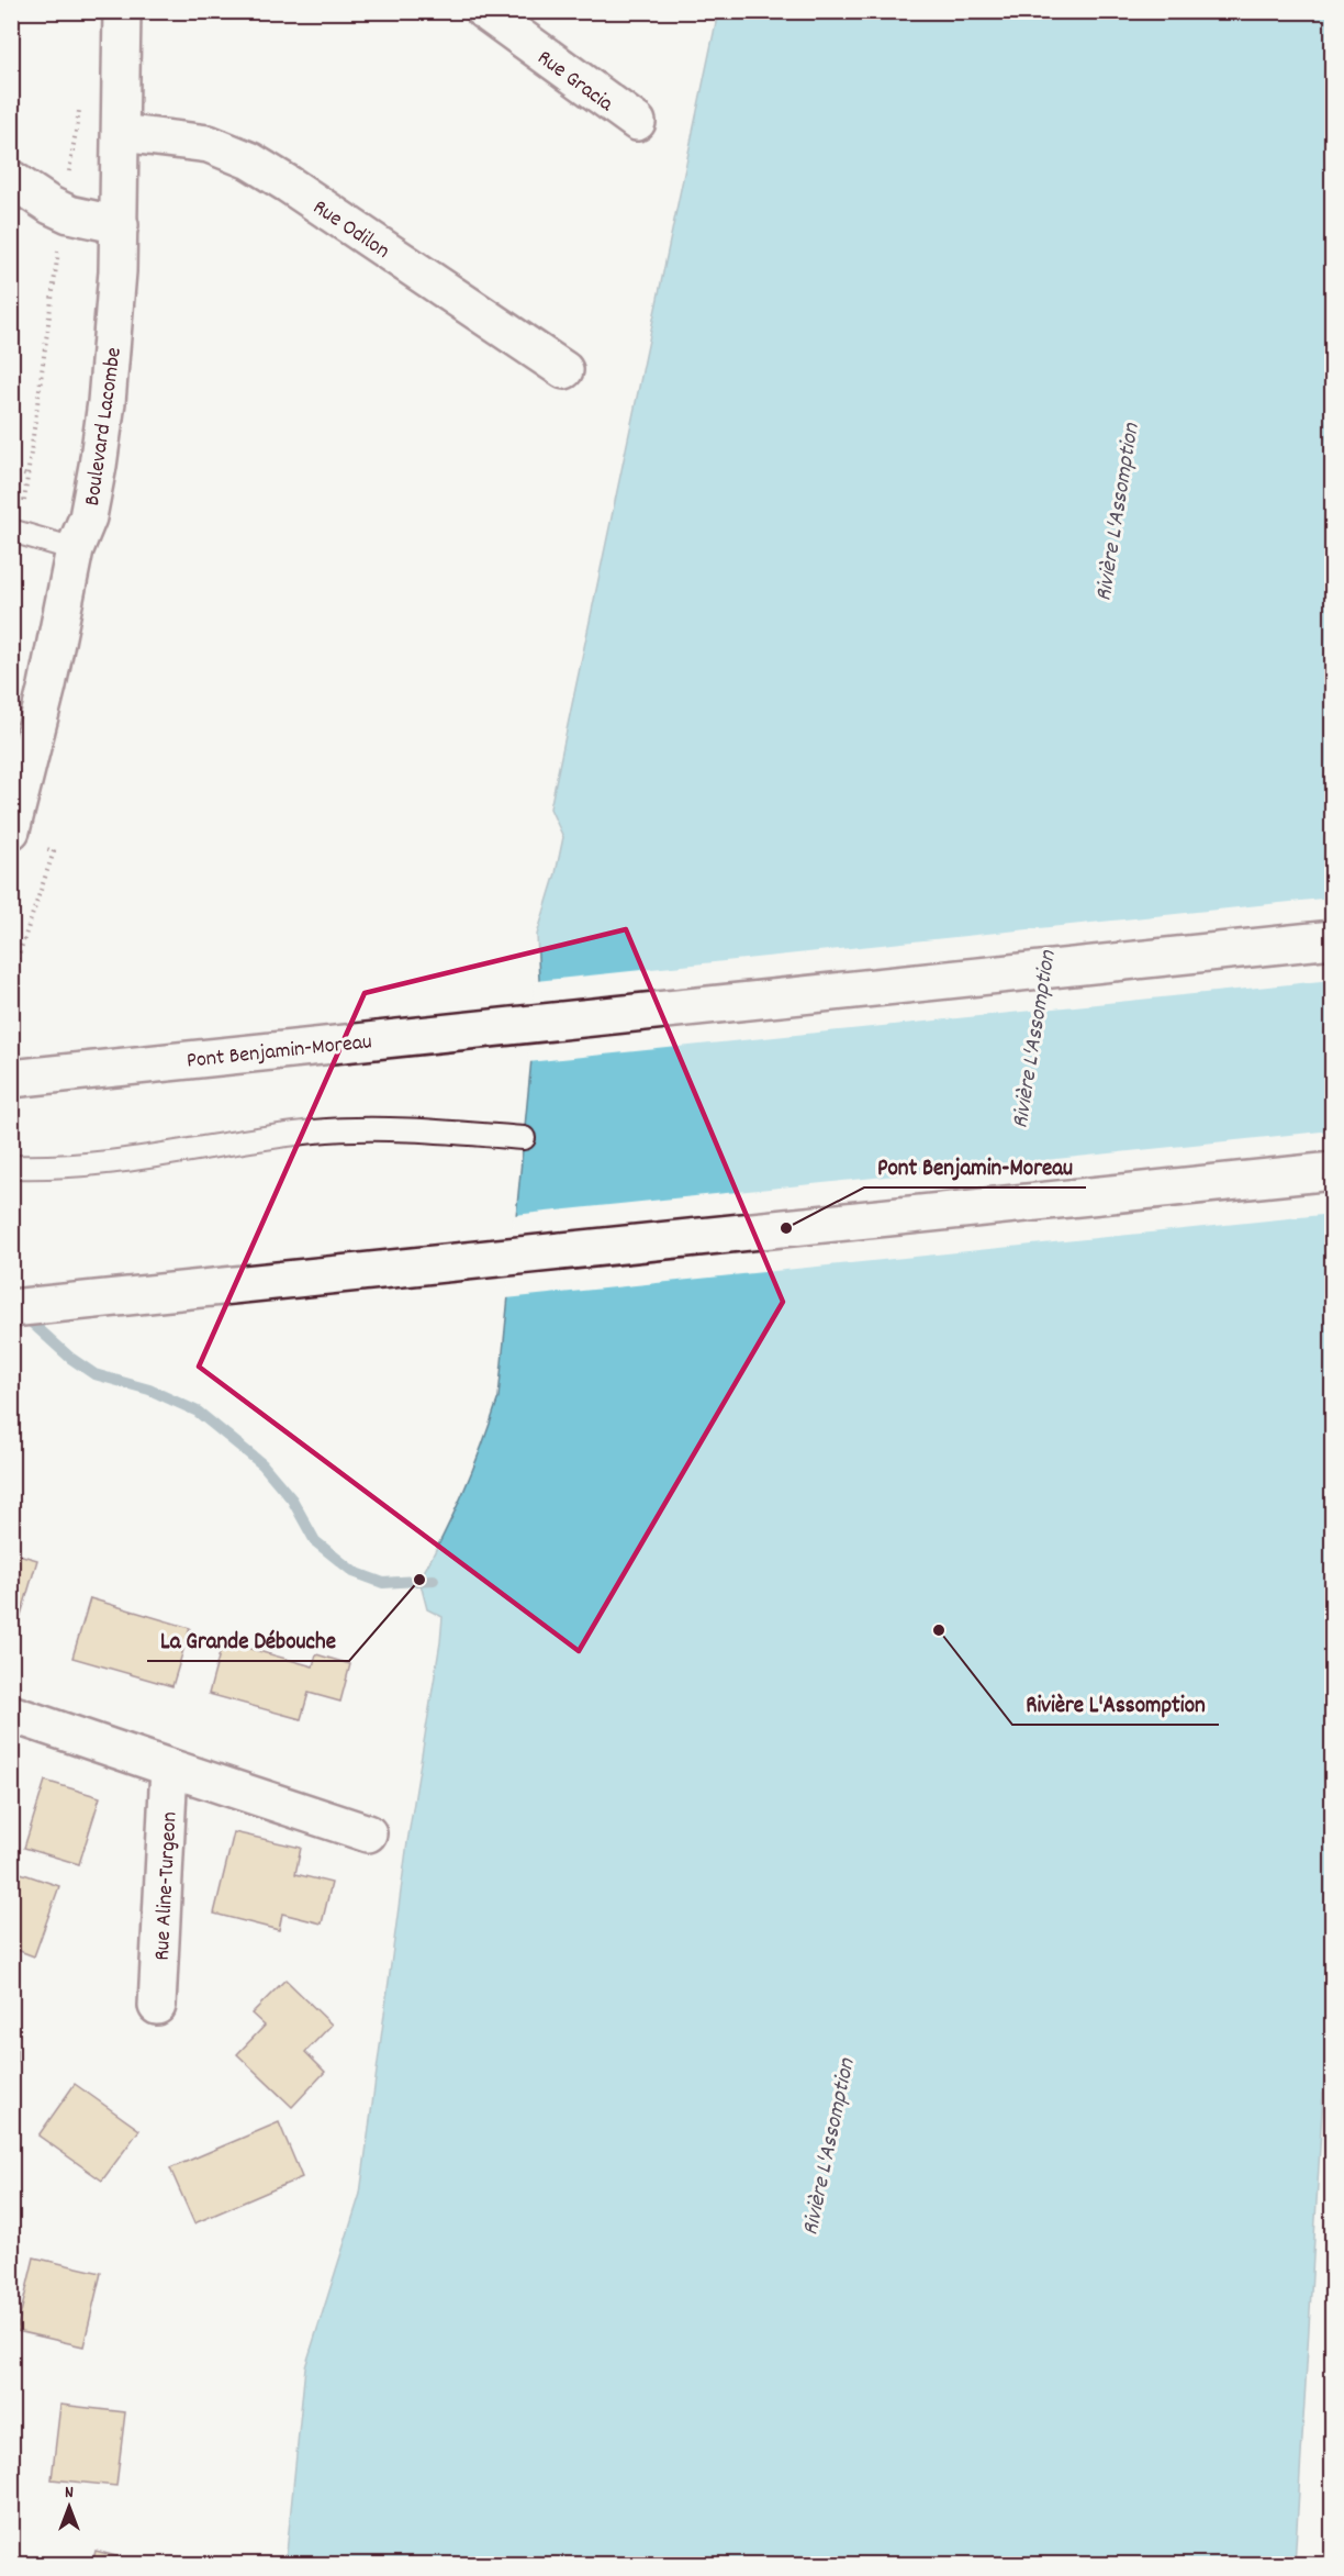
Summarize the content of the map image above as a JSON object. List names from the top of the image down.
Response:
{
  "streets": {
    "main road": [
      "Rue Gracia",
      "Rue Odilon",
      "Boulevard Lacombe",
      "Pont Benjamin-Moreau",
      "Rue Aline-Turgeon"
    ]
  },
  "crossings": [
    ["Rue Odilon", "Boulevard Lacombe"]
  ],
  "water": ["Rivière L'Assomption"],
  "places": ["Pont Benjamin-Moreau", "La Grande Débouche", "Rivière L'Assomption"],
  "north": "top"
}
